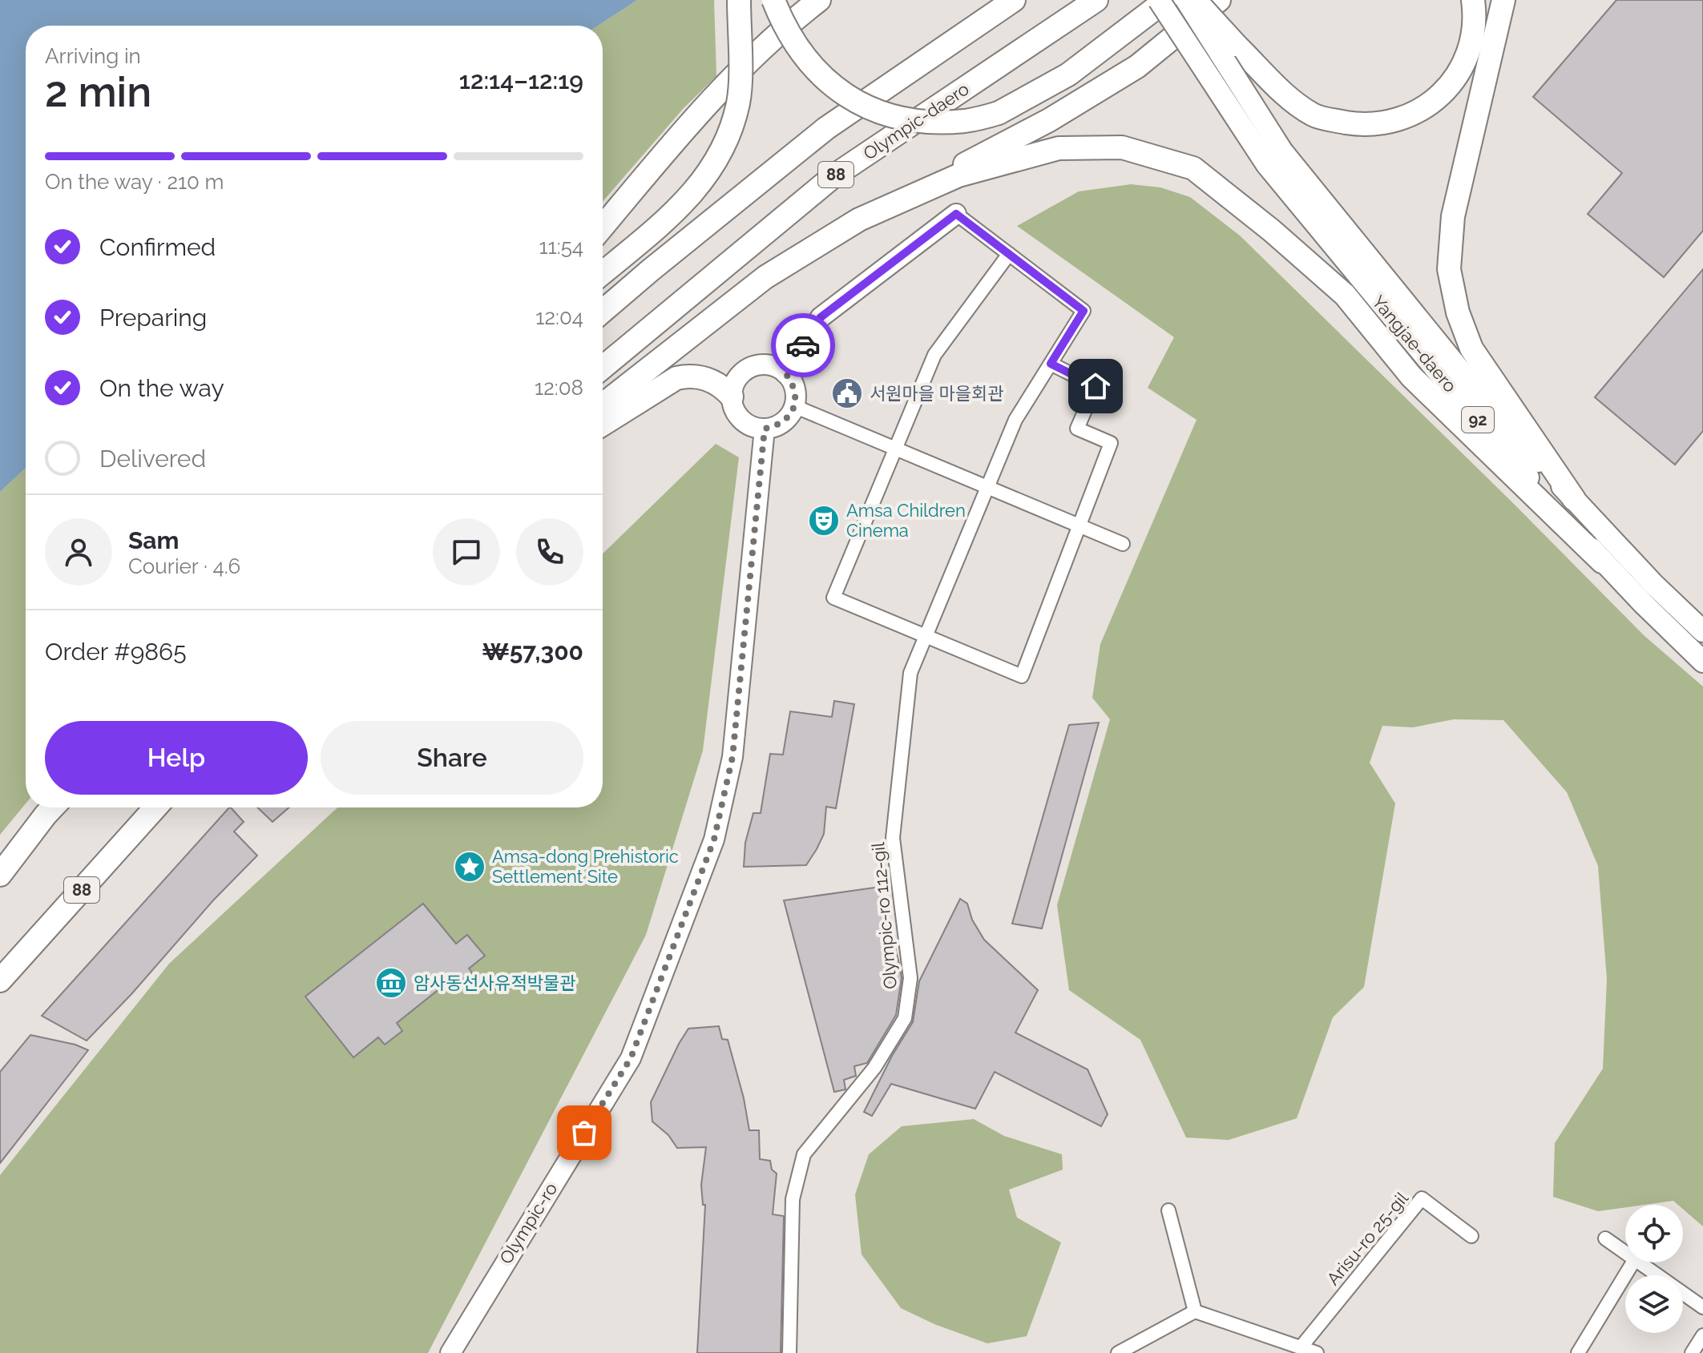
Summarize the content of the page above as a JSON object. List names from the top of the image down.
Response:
{
  "streets": {
    "highway": ["Olympic-daero", "88"],
    "main road": ["Yangjae-daero", "92", "Olympic-ro"],
    "street": ["Olympic-ro 112-gil", "Arisu-ro 25-gil"]
  },
  "places": {
    "public building": ["서원마을 마을회관"],
    "theatre": ["Amsa Children Cinema"],
    "place": ["Amsa-dong Prehistoric Settlement Site"],
    "museum": ["암사동선사유적박물관"]
  },
  "page": {
    "heading": ["2 min", "Arriving in", "12:14–12:19"],
    "panel": [
      "Sam",
      "Courier · 4.6",
      "Order #9865",
      "₩57,300"
    ],
    "bar": "On the way · 210 m",
    "list": [
      ["Confirmed", "11:54"],
      ["Preparing", "12:04"],
      ["On the way", "12:08"],
      "Delivered"
    ],
    "buttons": ["Help", "Share"]
  }
}
